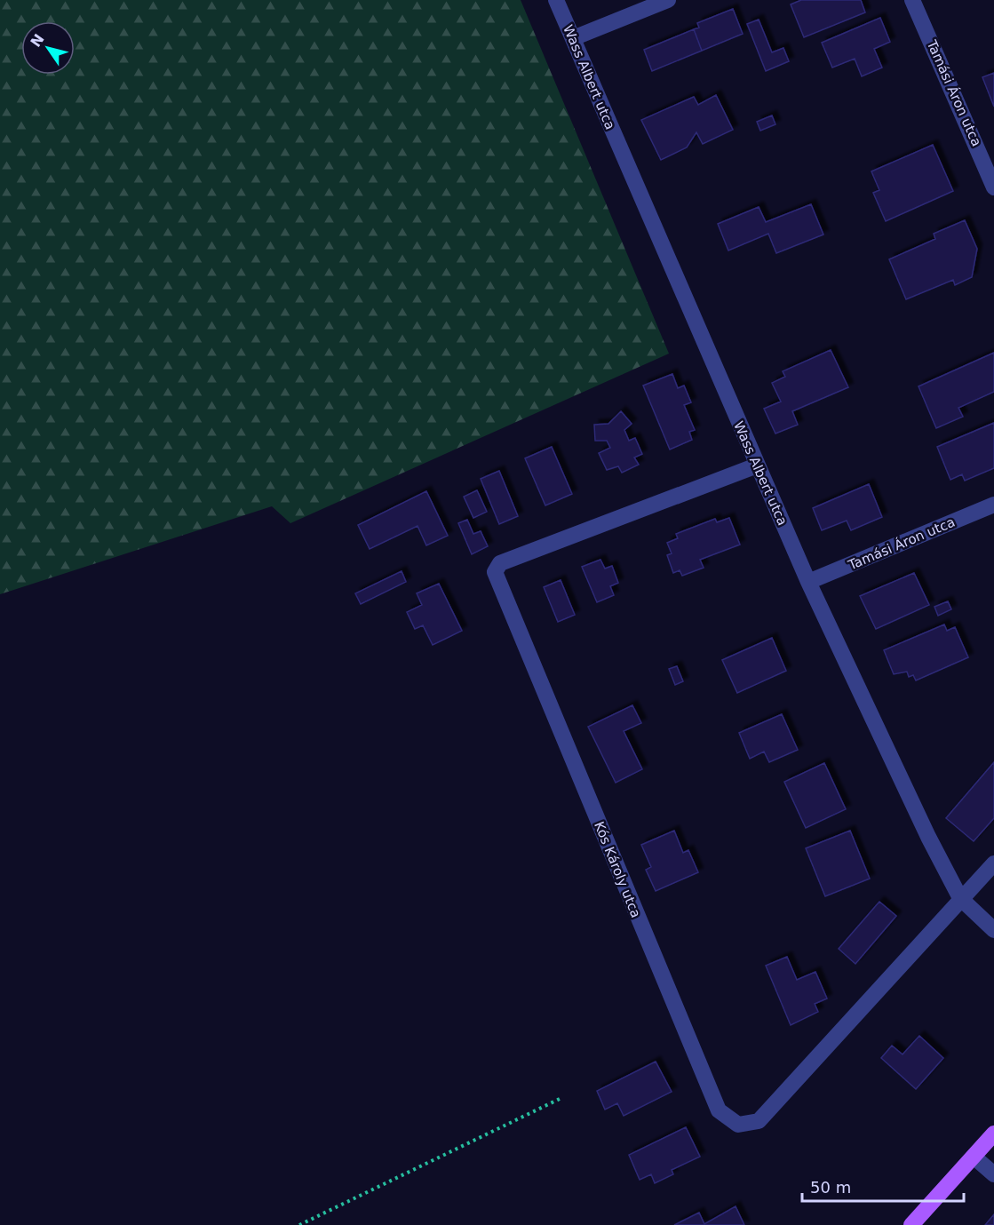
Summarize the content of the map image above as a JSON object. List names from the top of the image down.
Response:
{
  "streets": {
    "street": ["Wass Albert utca", "Tamási Áron utca", "Kós Károly utca"]
  },
  "crossings": [
    ["Wass Albert utca", "Tamási Áron utca"],
    ["Wass Albert utca", "Kós Károly utca"]
  ],
  "scale_bar": "50 m",
  "north": "top left"
}
